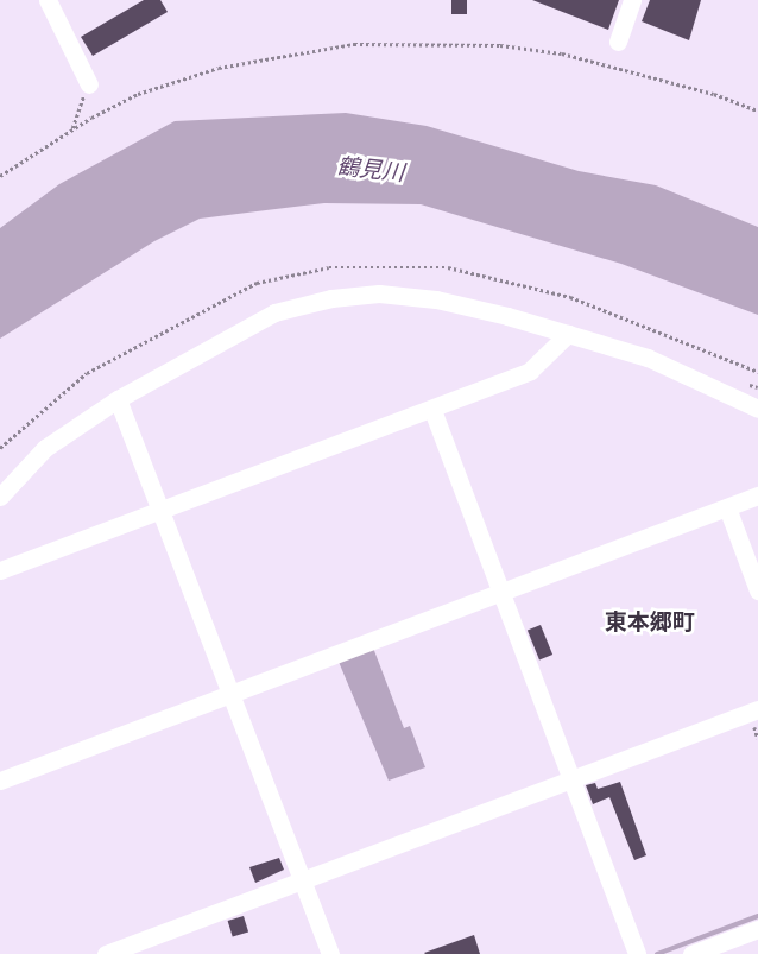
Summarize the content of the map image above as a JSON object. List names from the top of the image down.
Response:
{
  "districts": ["東本郷町"],
  "water": ["鶴見川"]
}
